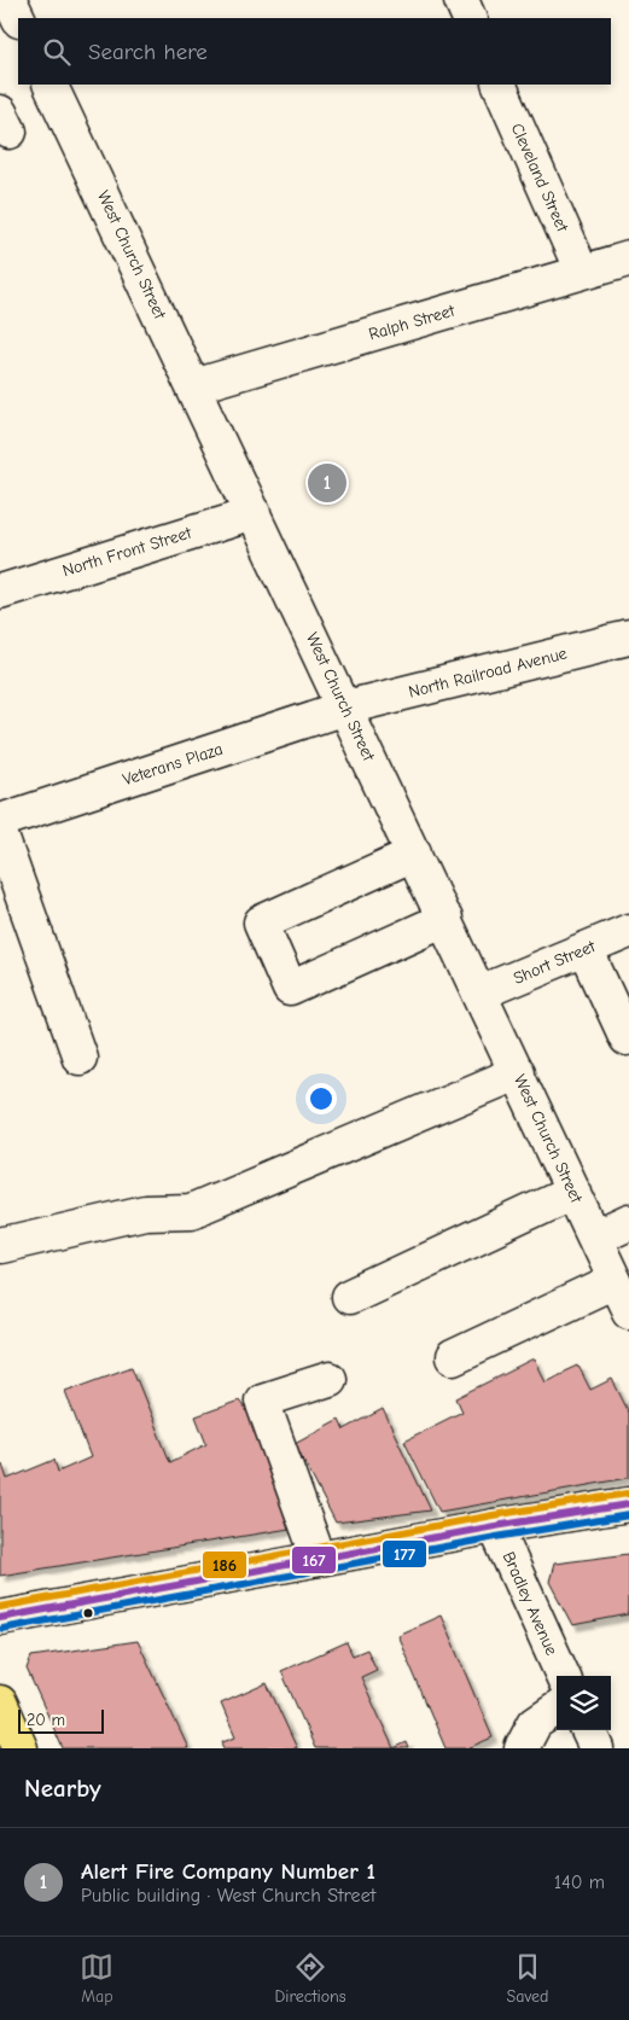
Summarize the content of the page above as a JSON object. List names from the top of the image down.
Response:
{
  "streets": {
    "street": [
      "Cleveland Street",
      "West Church Street",
      "Ralph Street",
      "North Front Street",
      "North Railroad Avenue",
      "Veterans Plaza",
      "Short Street",
      "Bradley Avenue"
    ]
  },
  "crossings": [
    ["Cleveland Street", "Ralph Street"],
    ["West Church Street", "Ralph Street"],
    ["West Church Street", "North Front Street"],
    ["West Church Street", "North Railroad Avenue"],
    ["West Church Street", "Veterans Plaza"],
    ["West Church Street", "Short Street"],
    ["North Railroad Avenue", "Veterans Plaza"]
  ],
  "lines": ["transit line 186", "transit line 167", "transit line 177"],
  "scale_bar": "20 m",
  "page": {
    "search": "Search here",
    "pins": "1",
    "scale": "20 m",
    "heading": "Nearby",
    "list": [
      {
        "mark": "1",
        "name": "Alert Fire Company Number 1",
        "note": "Public building · West Church Street",
        "value": "140 m"
      }
    ],
    "nav": ["Map", "Directions", "Saved"]
  }
}
